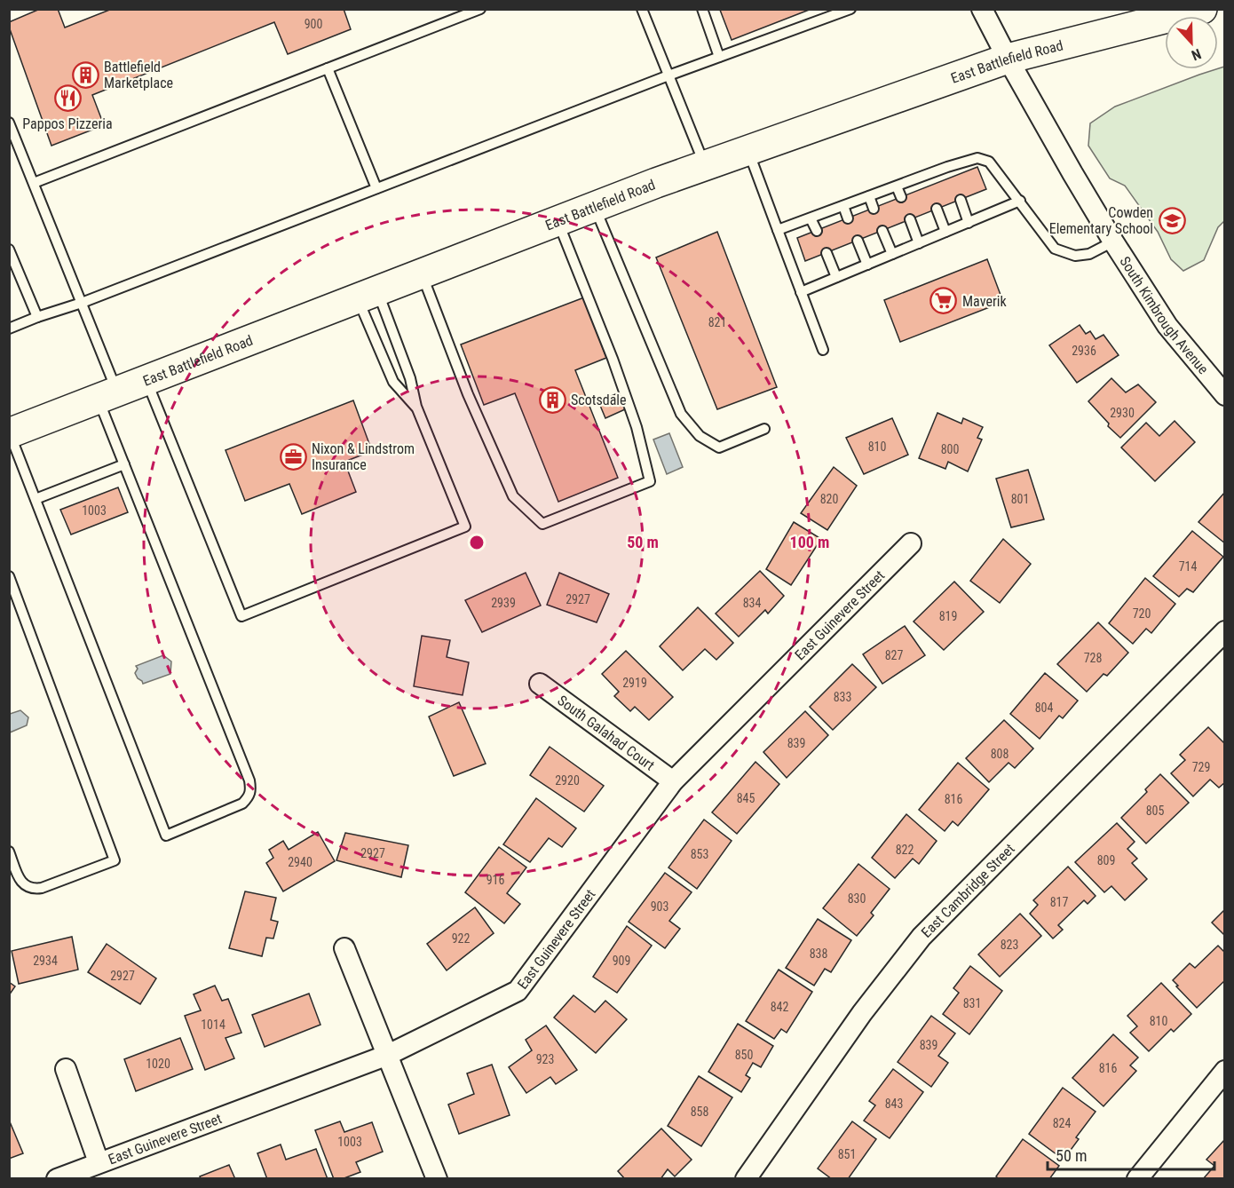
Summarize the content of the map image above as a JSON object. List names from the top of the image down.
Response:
{
  "streets": {
    "main road": ["East Battlefield Road"],
    "street": [
      "South Kimbrough Avenue",
      "East Guinevere Street",
      "South Galahad Court",
      "East Cambridge Street"
    ]
  },
  "crossings": [
    ["East Battlefield Road", "South Kimbrough Avenue"],
    ["East Guinevere Street", "South Galahad Court"]
  ],
  "places": {
    "building": ["Battlefield Marketplace", "Scotsdale"],
    "restaurant": ["Pappos Pizzeria"],
    "school or university": ["Cowden Elementary School"],
    "supermarket": ["Maverik"],
    "office": ["Nixon & Lindstrom Insurance"]
  },
  "house_numbers": [
    "900",
    "821",
    "2936",
    "2930",
    "810",
    "800",
    "820",
    "801",
    "1003",
    "714",
    "2927",
    "2939",
    "834",
    "720",
    "819",
    "827",
    "728",
    "2919",
    "833",
    "804",
    "839",
    "808",
    "729",
    "2920",
    "845",
    "816",
    "805",
    "822",
    "2927",
    "853",
    "809",
    "2940",
    "916",
    "830",
    "817",
    "903",
    "922",
    "823",
    "838",
    "2934",
    "909",
    "2927",
    "831",
    "842",
    "810",
    "1014",
    "839",
    "850",
    "923",
    "1020",
    "816",
    "843",
    "858",
    "824",
    "1003",
    "851"
  ],
  "scale_bar": "50 m",
  "north": "bottom",
  "rings": ["50 m", "100 m"]
}
